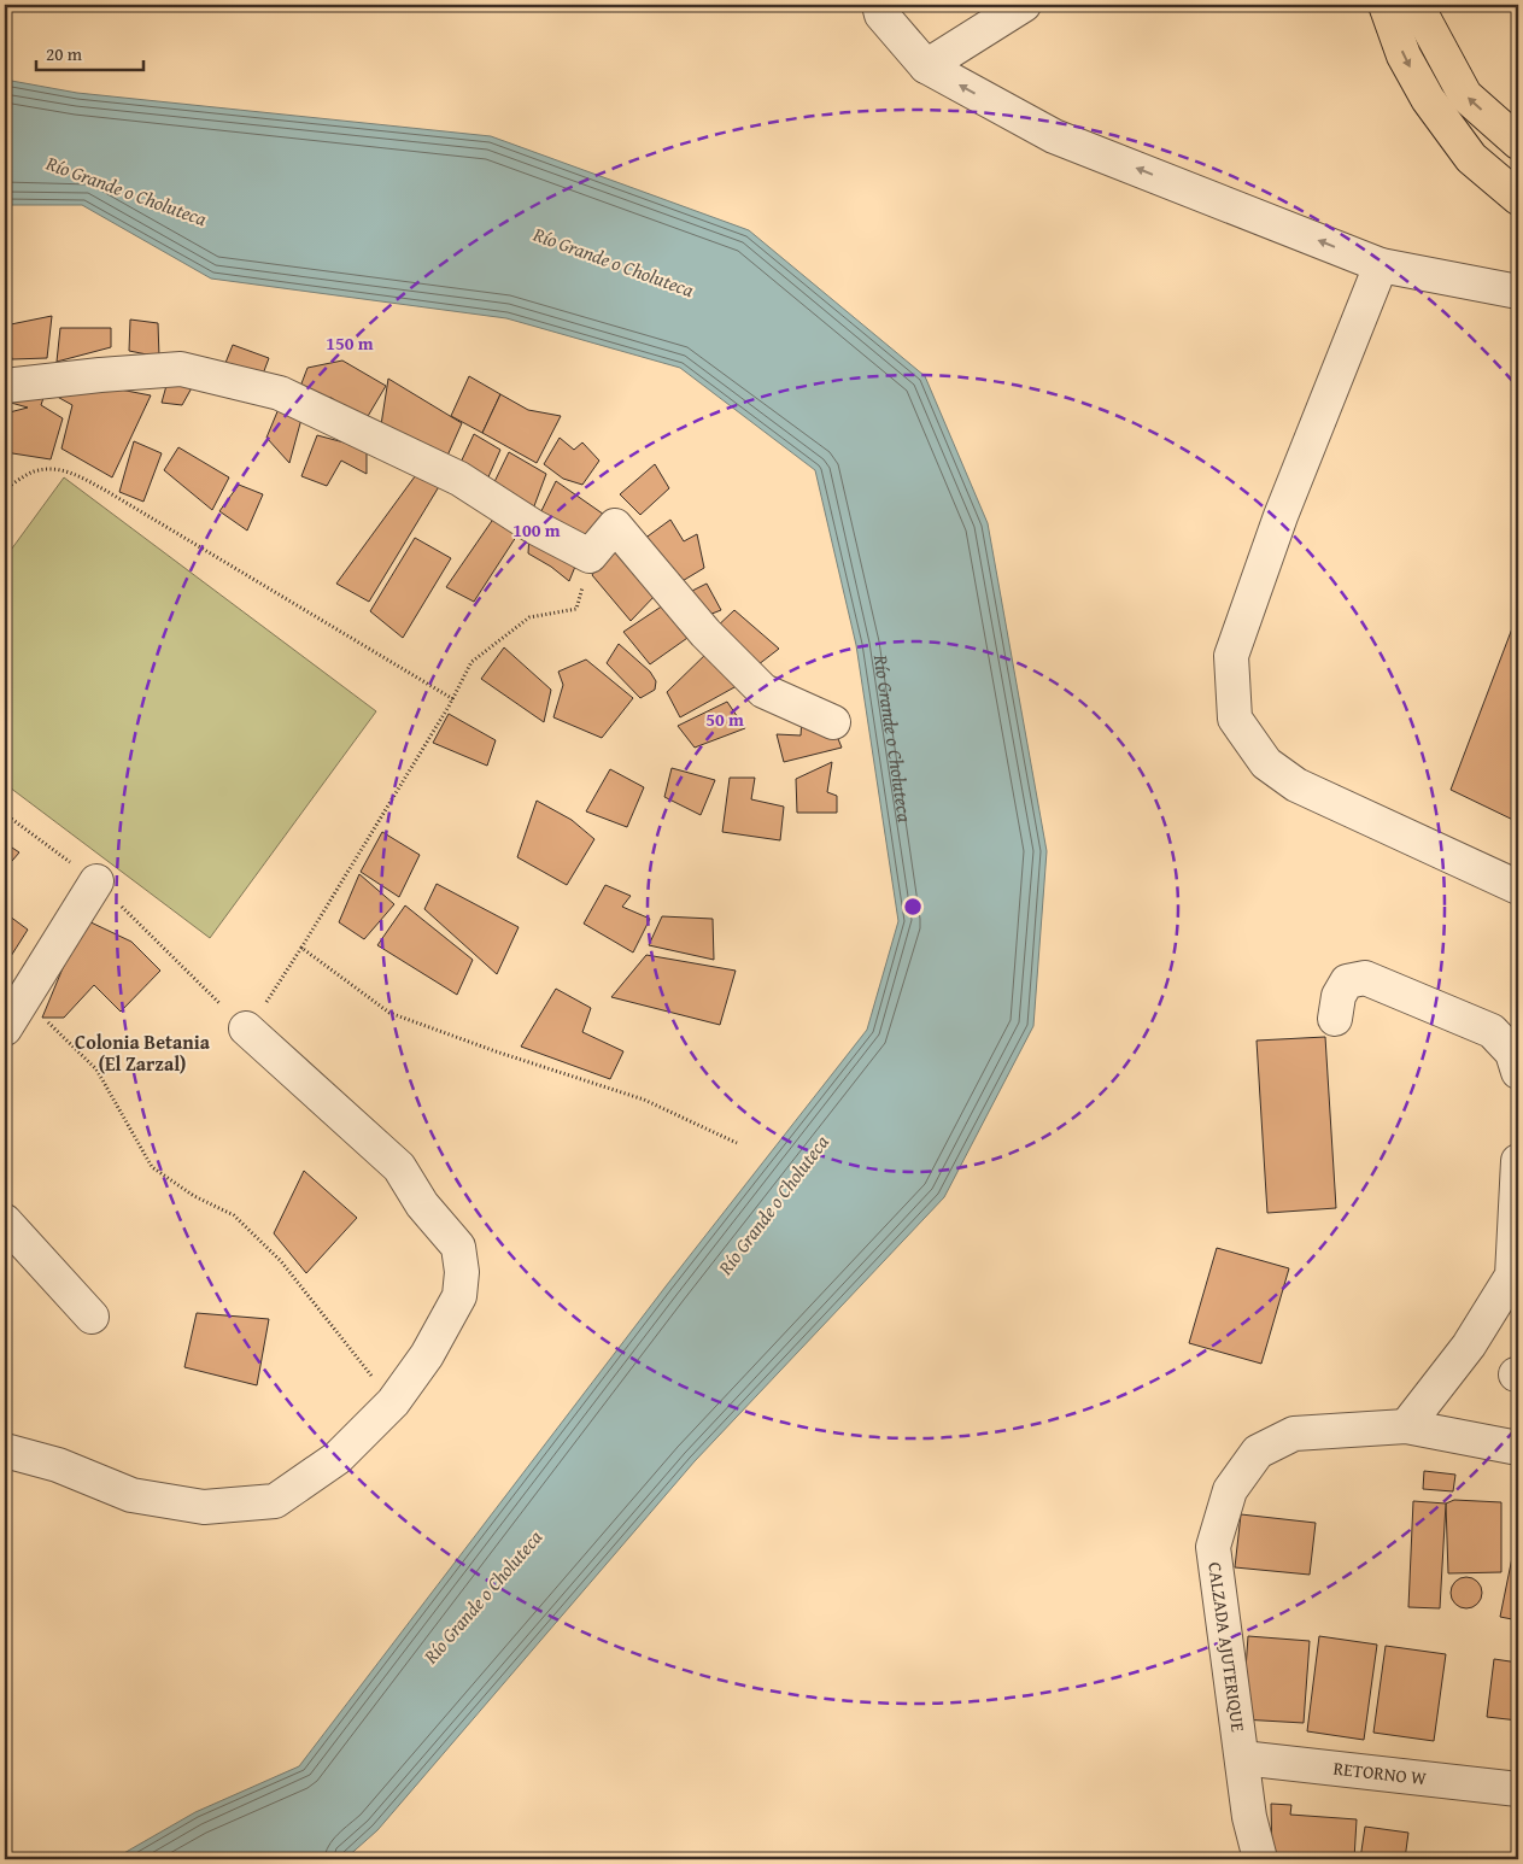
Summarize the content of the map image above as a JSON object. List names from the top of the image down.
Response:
{
  "streets": {
    "street": ["CALZADA AJUTERIQUE", "RETORNO W"]
  },
  "crossings": [
    ["CALZADA AJUTERIQUE", "RETORNO W"]
  ],
  "districts": ["Colonia Betania (El Zarzal)"],
  "water": ["Río Grande o Choluteca"],
  "scale_bar": "20 m",
  "rings": ["150 m", "100 m", "50 m"]
}
